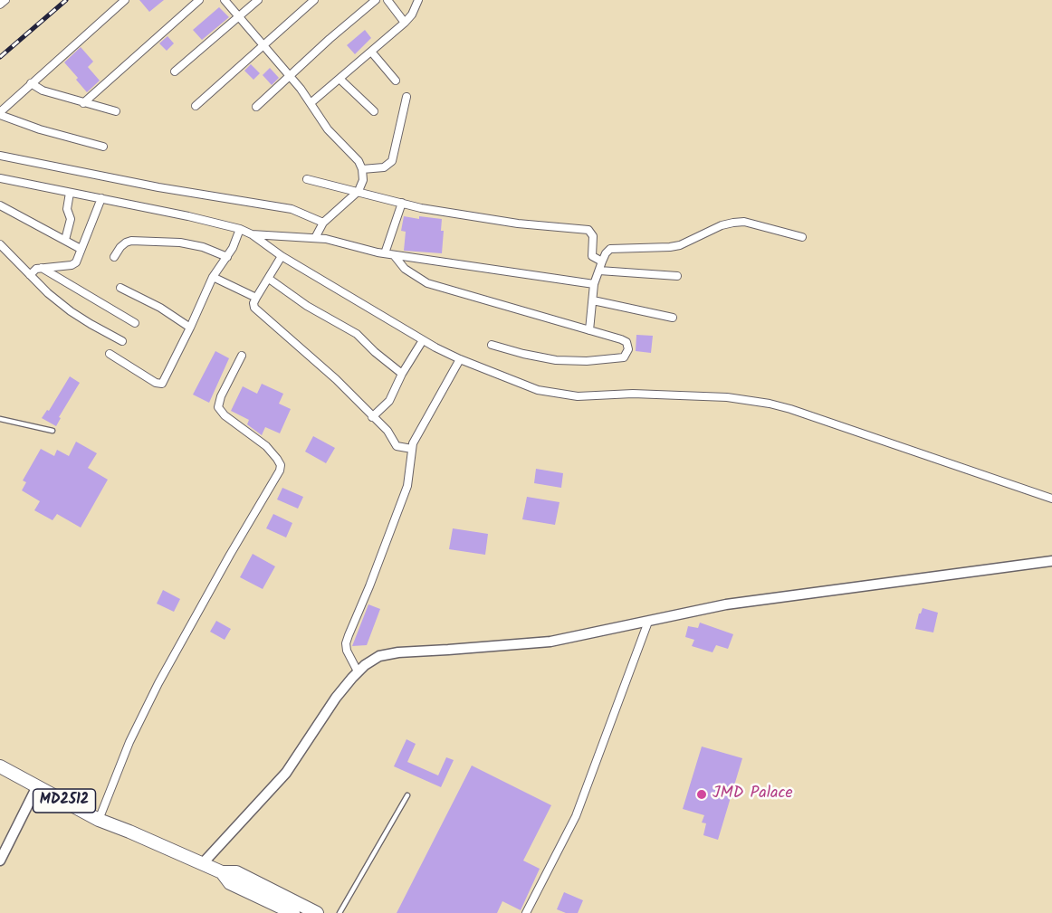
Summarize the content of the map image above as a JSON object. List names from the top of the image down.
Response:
{
  "streets": {
    "main road": ["MD2512"]
  },
  "places": ["JMD Palace"]
}
